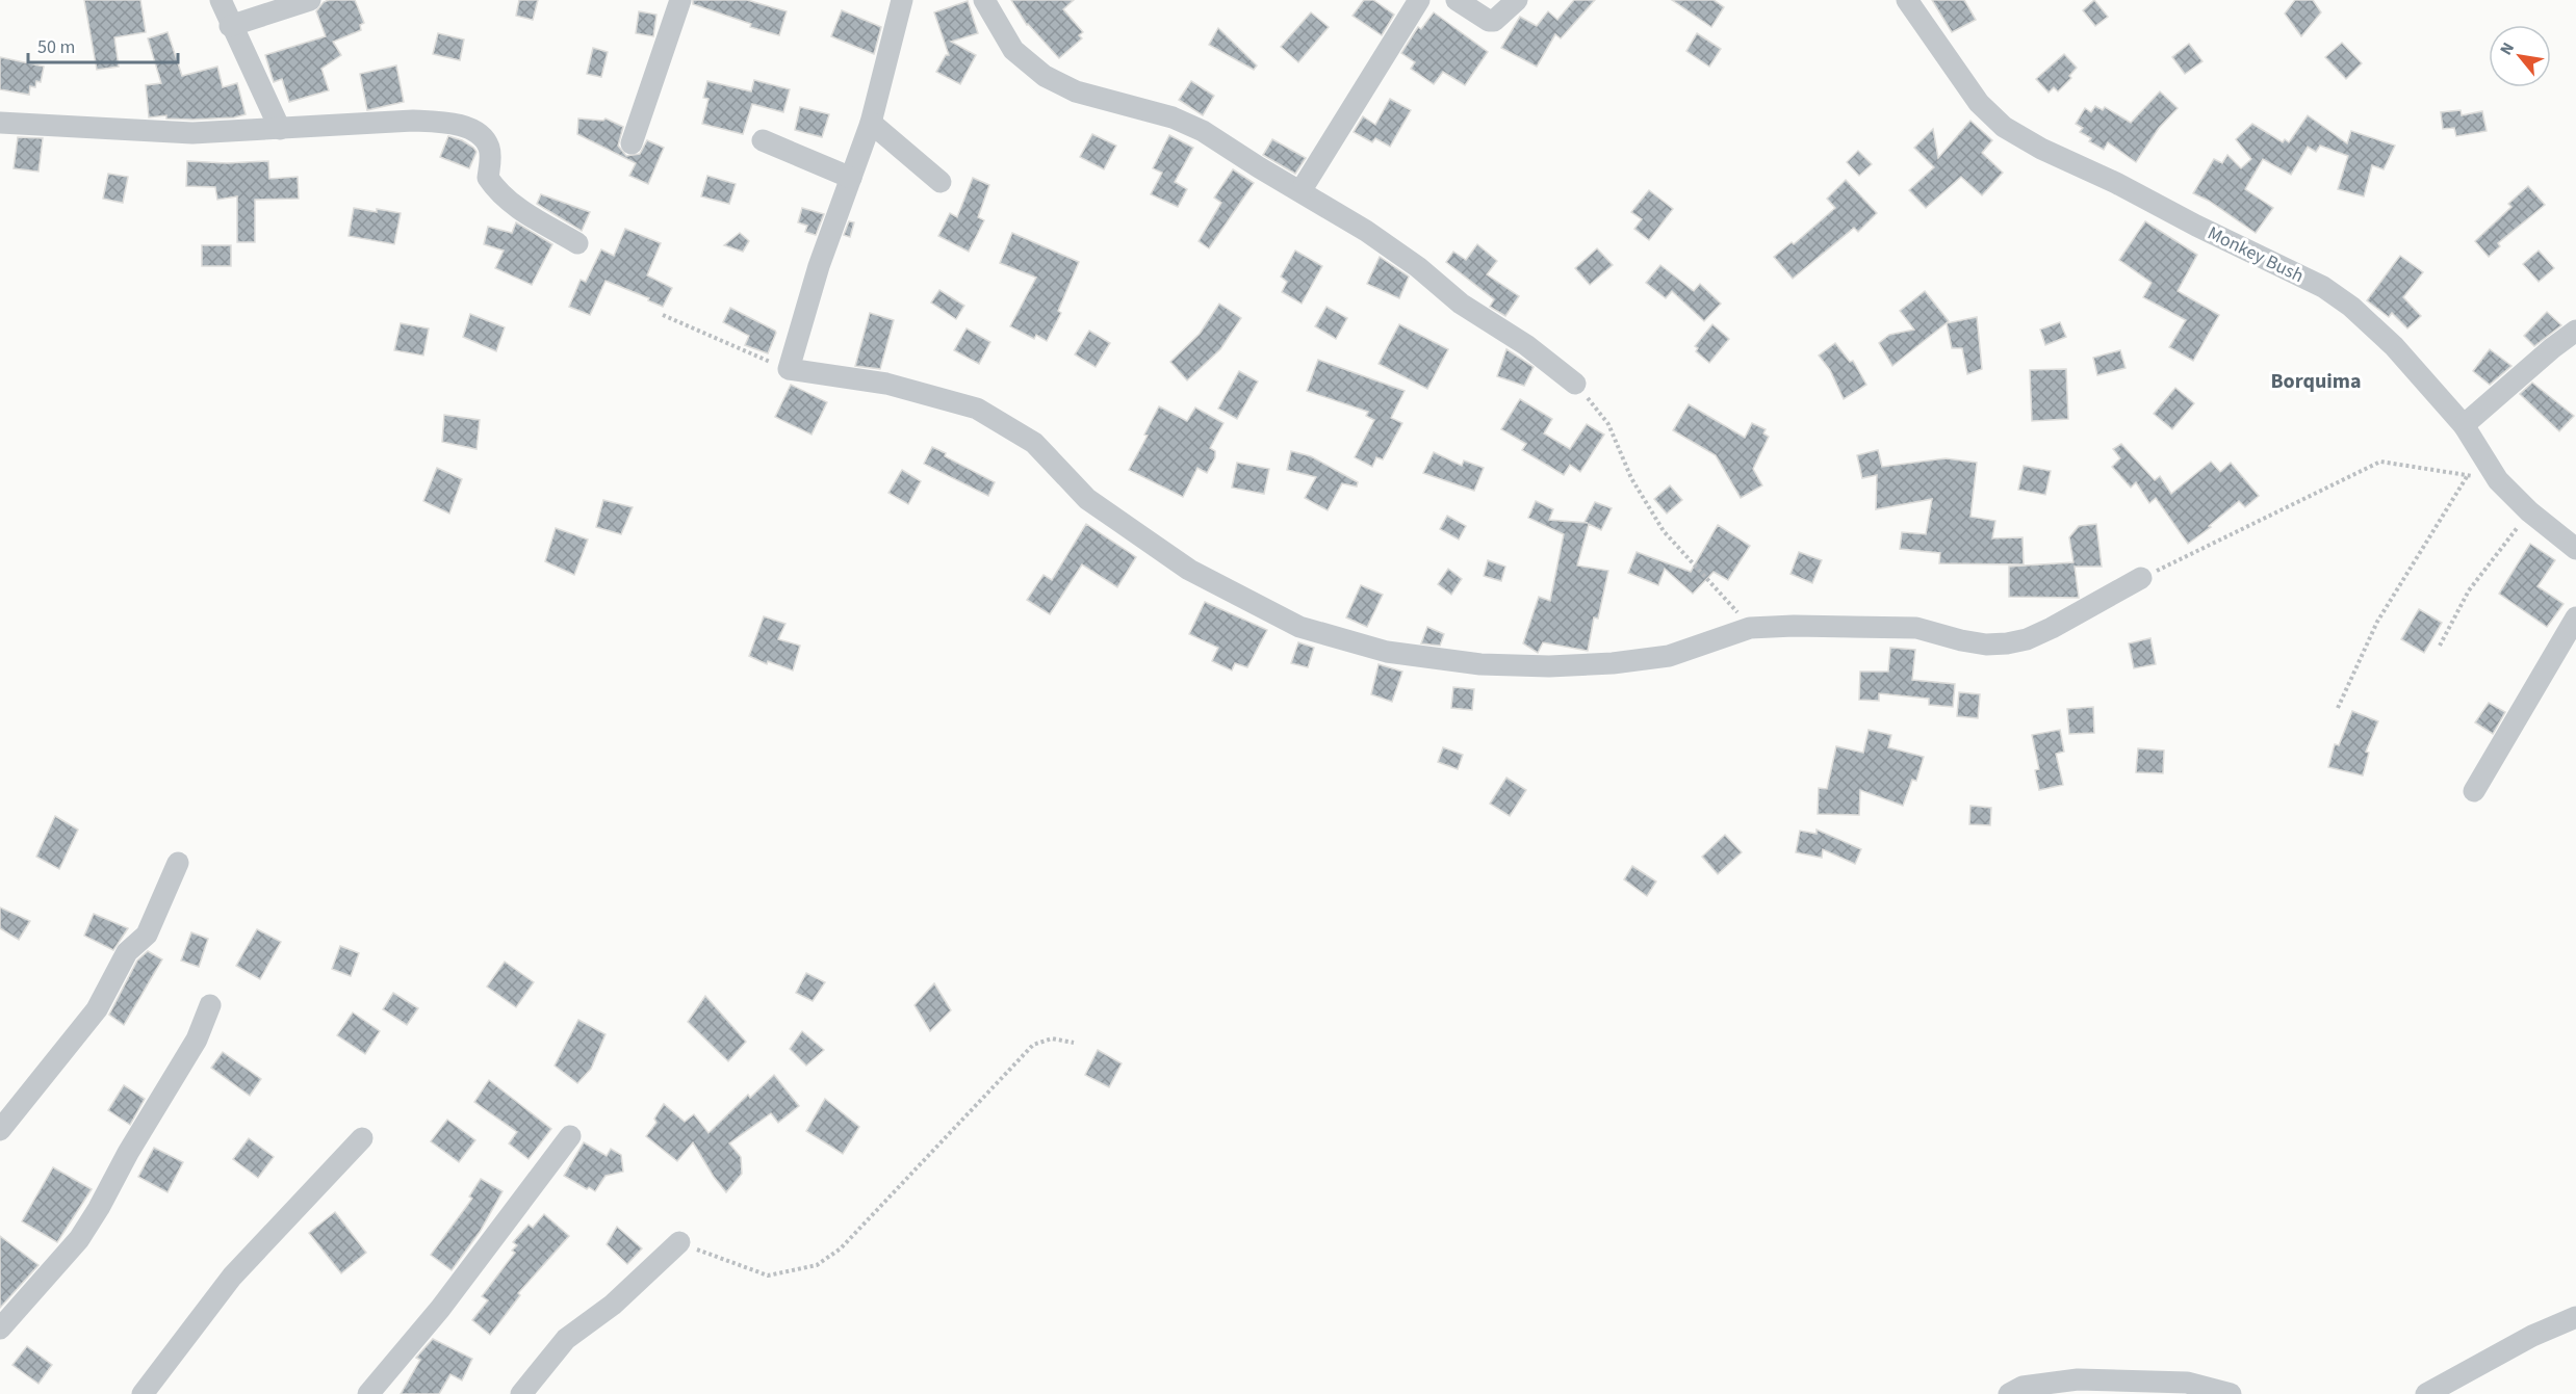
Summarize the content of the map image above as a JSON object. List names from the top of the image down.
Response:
{
  "streets": {
    "street": ["Monkey Bush"]
  },
  "districts": ["Borquima"],
  "scale_bar": "50 m",
  "north": "top left"
}
